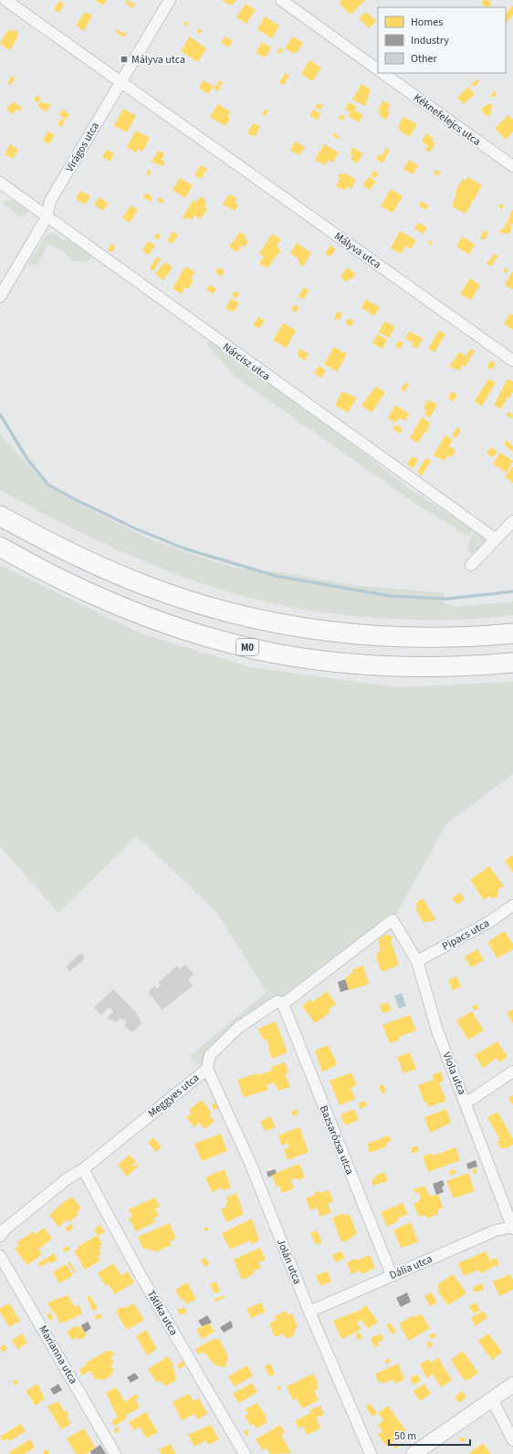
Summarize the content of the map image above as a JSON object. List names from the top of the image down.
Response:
{
  "streets": {
    "highway": ["M0"],
    "street": [
      "Kéknefelejcs utca",
      "Virágos utca",
      "Mályva utca",
      "Nárcisz utca",
      "Pipacs utca",
      "Viola utca",
      "Meggyes utca",
      "Bazsarózsa utca",
      "Jolán utca",
      "Dália utca",
      "Tátika utca",
      "Marianna utca"
    ]
  },
  "crossings": [
    ["Virágos utca", "Mályva utca"],
    ["Virágos utca", "Nárcisz utca"],
    ["Pipacs utca", "Viola utca"],
    ["Viola utca", "Meggyes utca"],
    ["Viola utca", "Dália utca"],
    ["Meggyes utca", "Bazsarózsa utca"],
    ["Meggyes utca", "Jolán utca"],
    ["Meggyes utca", "Tátika utca"],
    ["Bazsarózsa utca", "Dália utca"],
    ["Jolán utca", "Dália utca"]
  ],
  "places": {
    "transit": ["Mályva utca"]
  },
  "legend": ["Homes", "Industry", "Other"],
  "scale_bar": "50 m"
}
